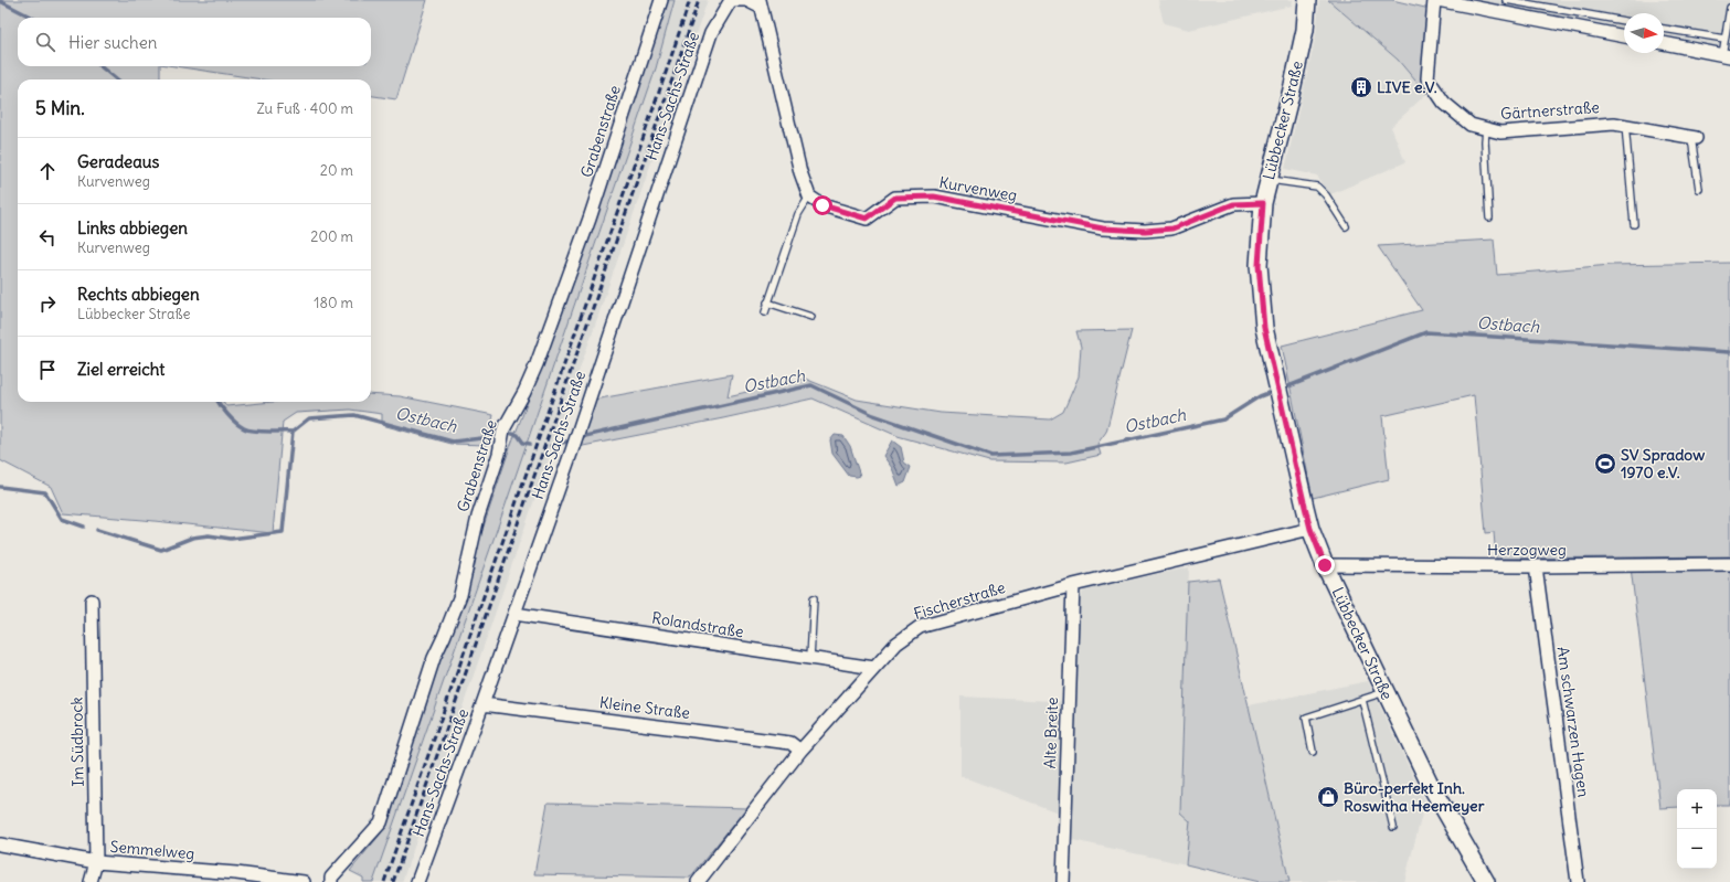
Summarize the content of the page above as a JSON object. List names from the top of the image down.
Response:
{
  "streets": {
    "main road": ["Lübbecker Straße"],
    "street": [
      "Hans-Sachs-Straße",
      "Gärtnerstraße",
      "Grabenstraße",
      "Kurvenweg",
      "Herzogweg",
      "Fischerstraße",
      "Rolandstraße",
      "Kleine Straße",
      "Am schwarzen Hagen",
      "Alte Breite",
      "Im Südbrock",
      "Semmelweg"
    ]
  },
  "crossings": [
    ["Hans-Sachs-Straße", "Rolandstraße"],
    ["Hans-Sachs-Straße", "Kleine Straße"],
    ["Lübbecker Straße", "Kurvenweg"],
    ["Lübbecker Straße", "Herzogweg"],
    ["Lübbecker Straße", "Fischerstraße"],
    ["Herzogweg", "Am schwarzen Hagen"],
    ["Fischerstraße", "Rolandstraße"],
    ["Fischerstraße", "Kleine Straße"],
    ["Fischerstraße", "Alte Breite"],
    ["Im Südbrock", "Semmelweg"]
  ],
  "water": ["Ostbach"],
  "places": {
    "building": ["LIVE e.V."],
    "sports": ["SV Spradow 1970 e.V."],
    "shop": ["Büro-perfekt Inh. Roswitha Heemeyer"]
  },
  "north": "right",
  "page": {
    "search": "Hier suchen",
    "heading": ["5 Min.", "Zu Fuß · 400 m"],
    "list": [
      ["Geradeaus", "Kurvenweg", "20 m"],
      ["Links abbiegen", "Kurvenweg", "200 m"],
      ["Rechts abbiegen", "Lübbecker Straße", "180 m"],
      "Ziel erreicht"
    ],
    "map_buttons": ["+", "−"]
  }
}
